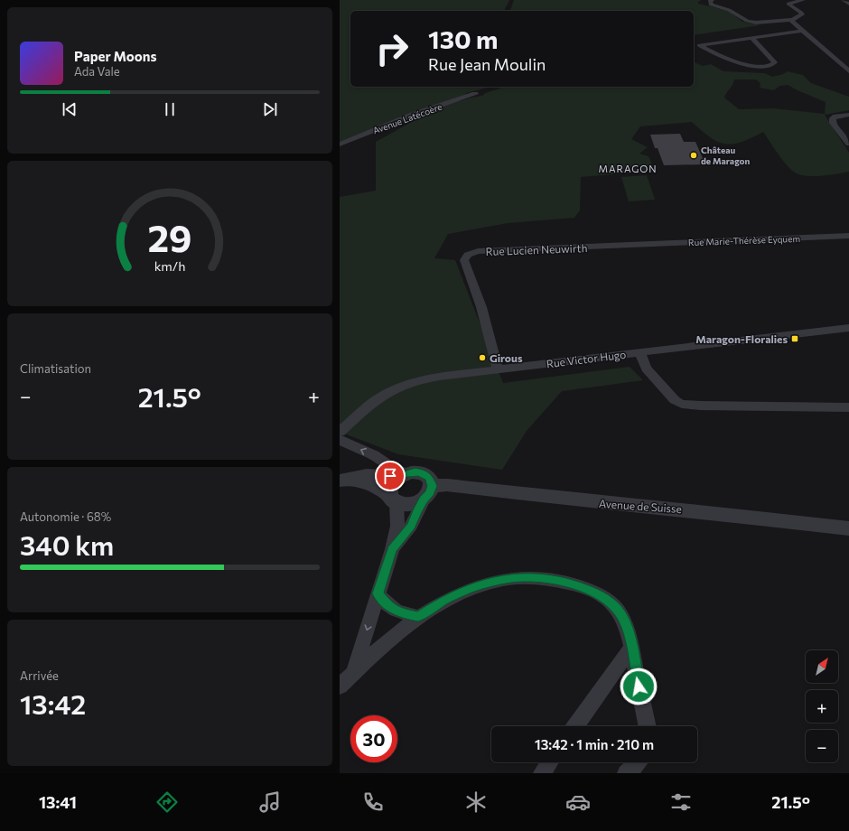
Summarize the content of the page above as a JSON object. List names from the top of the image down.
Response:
{
  "streets": {
    "street": [
      "Avenue Latécoère",
      "Rue Marie-Thérèse Eyquem",
      "Rue Lucien Neuwirth",
      "Rue Victor Hugo",
      "Avenue de Suisse"
    ]
  },
  "crossings": [
    ["Rue Marie-Thérèse Eyquem", "Rue Lucien Neuwirth"],
    ["Rue Lucien Neuwirth", "Rue Victor Hugo"]
  ],
  "districts": ["MARAGON"],
  "places": {
    "other": ["Château de Maragon", "Girous"],
    "transit": ["Maragon-Floralies"]
  },
  "north": "top right",
  "page": {
    "turn": ["130 m", "Rue Jean Moulin"],
    "song": ["Paper Moons", "Ada Vale"],
    "tile": [
      "Climatisation",
      ["Autonomie · 68%", "340 km"],
      ["Arrivée", "13:42"]
    ],
    "heat": ["−", "21.5°", "+"],
    "map_buttons": ["+", "−"],
    "limit": "30",
    "trip": "13:42 · 1 min · 210 m",
    "tabs": ["13:41", "21.5°"],
    "gauge": ["29", "km/h"]
  }
}
